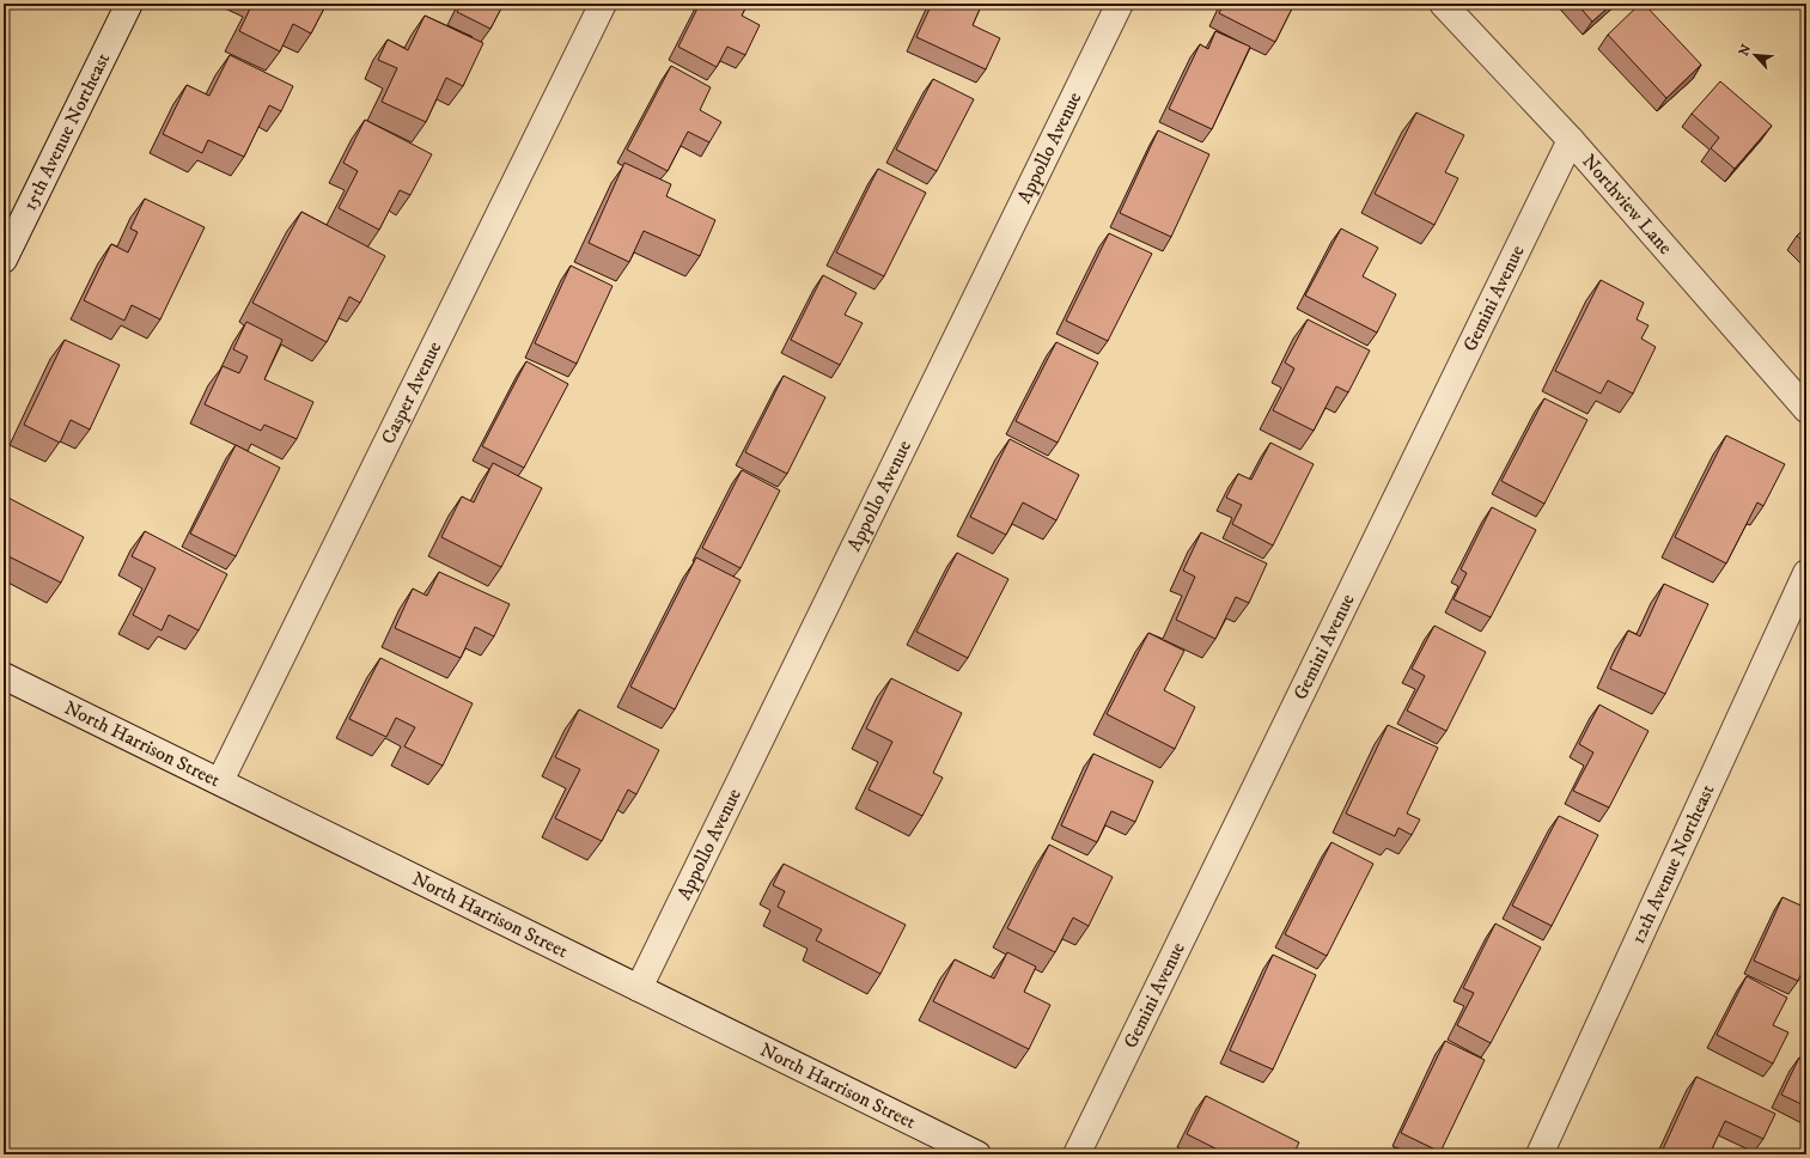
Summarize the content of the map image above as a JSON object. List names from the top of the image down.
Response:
{
  "streets": {
    "street": [
      "15th Avenue Northeast",
      "Appollo Avenue",
      "Northview Lane",
      "Gemini Avenue",
      "Casper Avenue",
      "North Harrison Street",
      "12th Avenue Northeast"
    ]
  },
  "crossings": [
    ["Appollo Avenue", "North Harrison Street"],
    ["Northview Lane", "Gemini Avenue"],
    ["Casper Avenue", "North Harrison Street"]
  ],
  "north": "top left"
}
